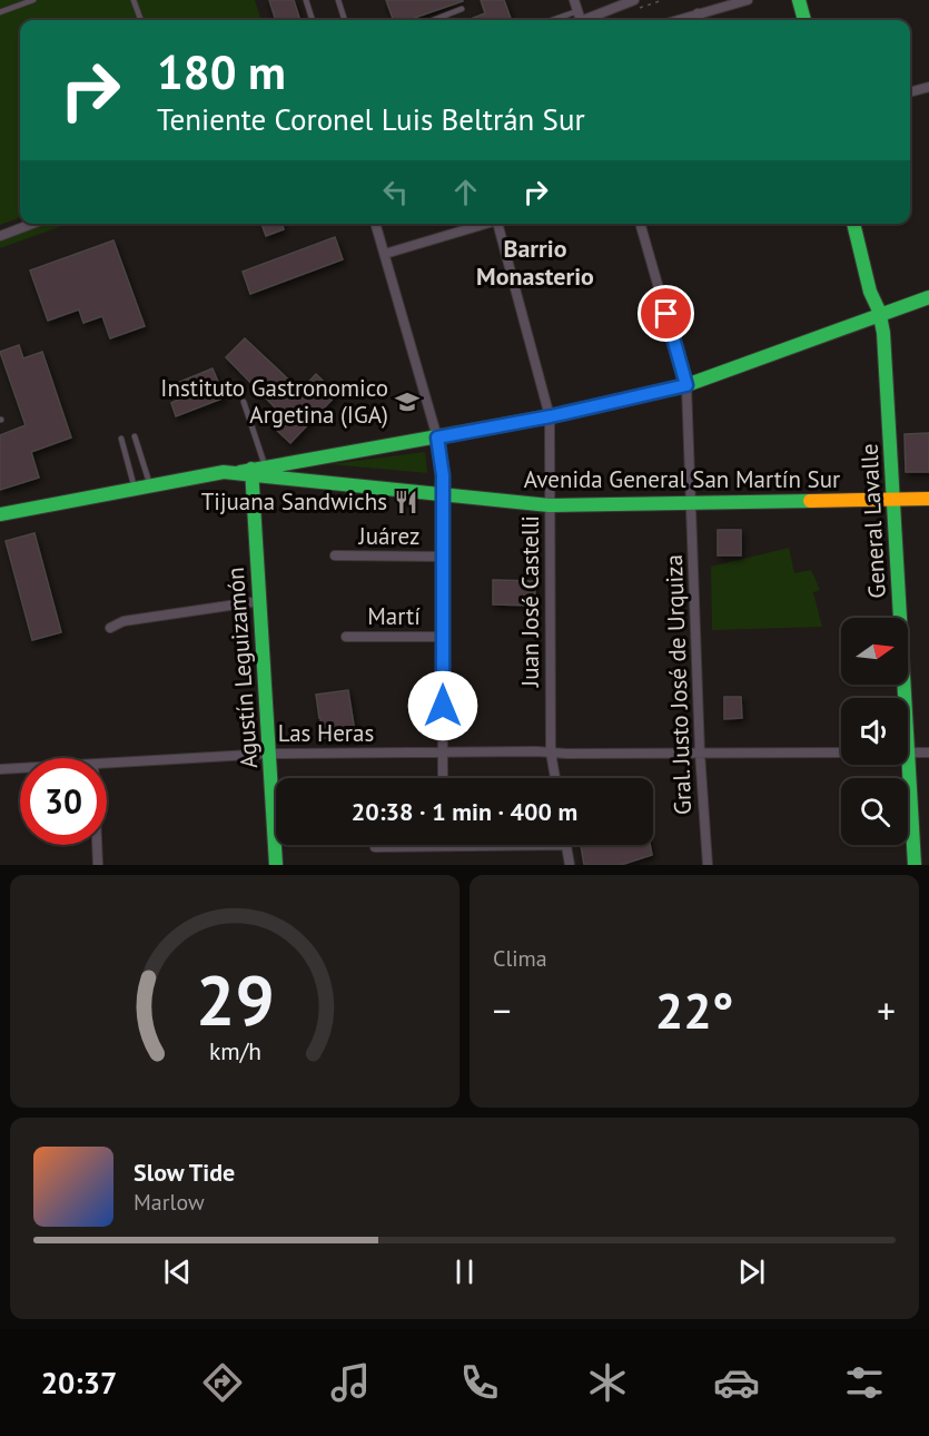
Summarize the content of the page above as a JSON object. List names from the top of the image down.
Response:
{
  "streets": {
    "street": [
      "Avenida General San Martín Sur",
      "General Lavalle",
      "Juárez",
      "Juan José Castelli",
      "Martí",
      "Agustín Leguizamón",
      "Gral. Justo José de Urquiza",
      "Las Heras"
    ]
  },
  "crossings": [
    ["Avenida General San Martín Sur", "General Lavalle"],
    ["Avenida General San Martín Sur", "Juan José Castelli"],
    ["Avenida General San Martín Sur", "Agustín Leguizamón"],
    ["Avenida General San Martín Sur", "Gral. Justo José de Urquiza"],
    ["Juan José Castelli", "Las Heras"],
    ["Agustín Leguizamón", "Las Heras"],
    ["Gral. Justo José de Urquiza", "Las Heras"]
  ],
  "districts": ["Barrio Monasterio"],
  "places": {
    "school or university": ["Instituto Gastronomico Argetina (IGA)"],
    "restaurant": ["Tijuana Sandwichs"]
  },
  "north": "right",
  "page": {
    "turn": ["180 m", "Teniente Coronel Luis Beltrán Sur"],
    "limit": "30",
    "trip": "20:38 · 1 min · 400 m",
    "tile": "Clima",
    "heat": ["−", "22°", "+"],
    "song": ["Slow Tide", "Marlow"],
    "tabs": "20:37",
    "gauge": ["29", "km/h"]
  }
}
